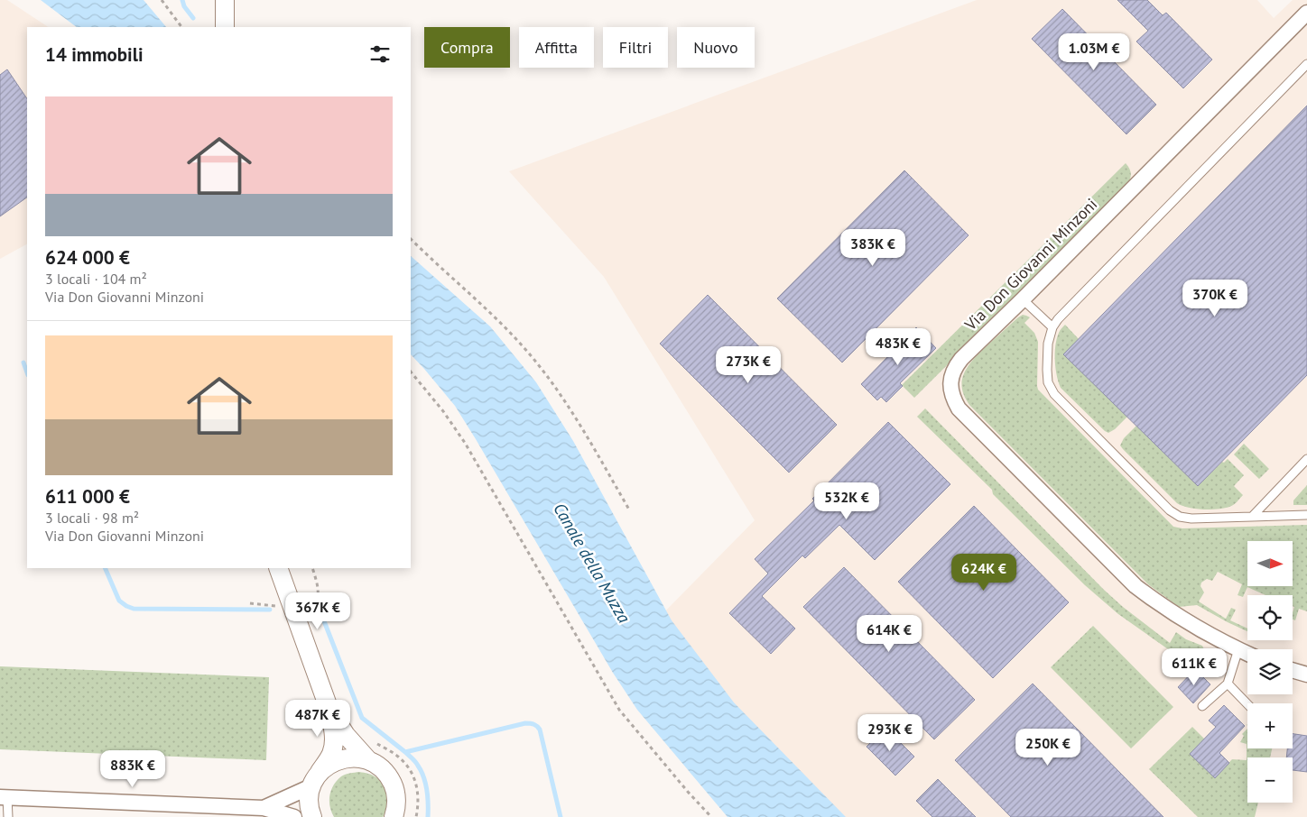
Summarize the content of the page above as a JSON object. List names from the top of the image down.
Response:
{
  "streets": {
    "street": ["Via Don Giovanni Minzoni"]
  },
  "water": ["Canale della Muzza"],
  "north": "right",
  "page": {
    "chip": [
      "Compra",
      "Affitta",
      "Filtri",
      "Nuovo"
    ],
    "heading": "14 immobili",
    "price": [
      "1.03M €",
      "383K €",
      "370K €",
      "483K €",
      "273K €",
      "532K €",
      "624K €",
      "367K €",
      "614K €",
      "611K €",
      "487K €",
      "293K €",
      "250K €",
      "883K €"
    ],
    "list": [
      {
        "name": "624 000 €",
        "note": "3 locali · 104 m² · Via Don Giovanni Minzoni"
      },
      {
        "name": "611 000 €",
        "note": "3 locali · 98 m² · Via Don Giovanni Minzoni"
      }
    ],
    "map_buttons": ["+", "−"]
  }
}
